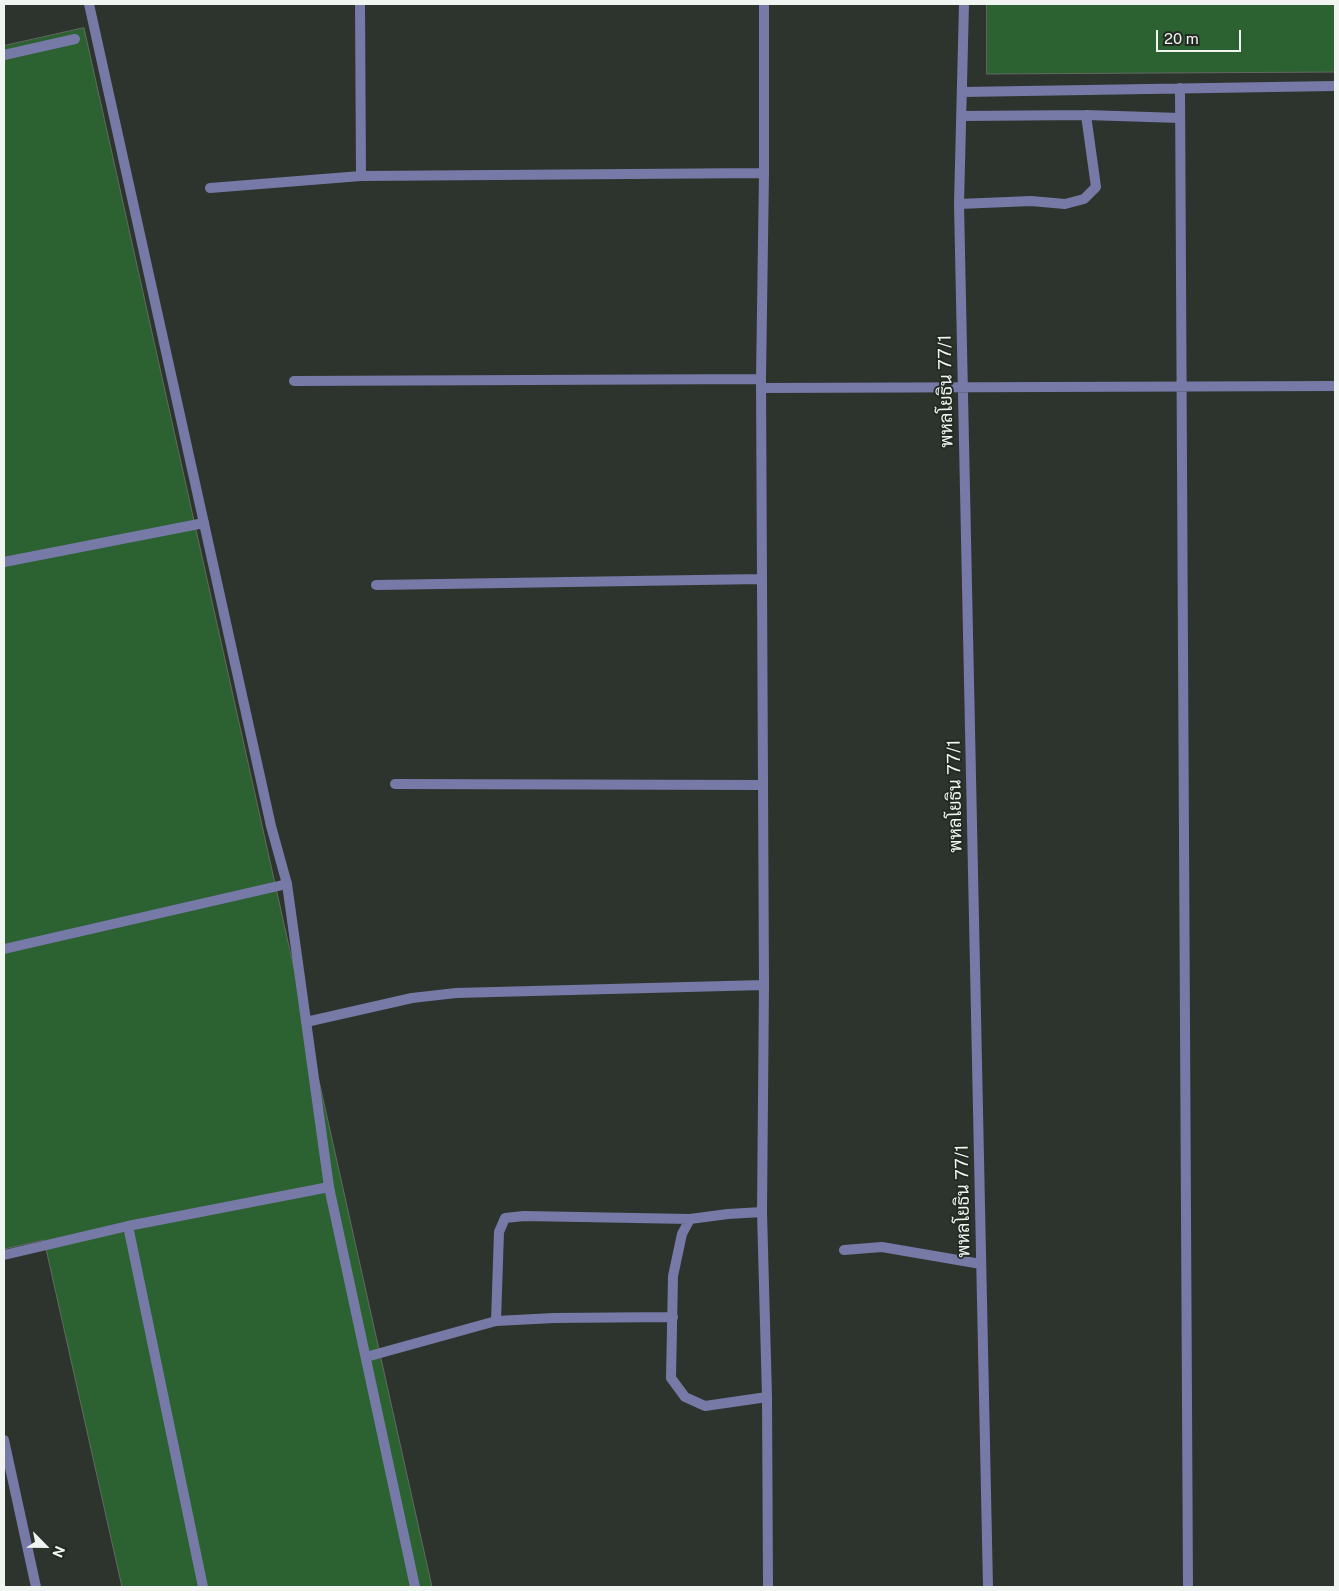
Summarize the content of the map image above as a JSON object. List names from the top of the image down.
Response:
{
  "streets": {
    "street": ["พหลโยธิน 77/1"]
  },
  "scale_bar": "20 m",
  "north": "bottom right"
}
